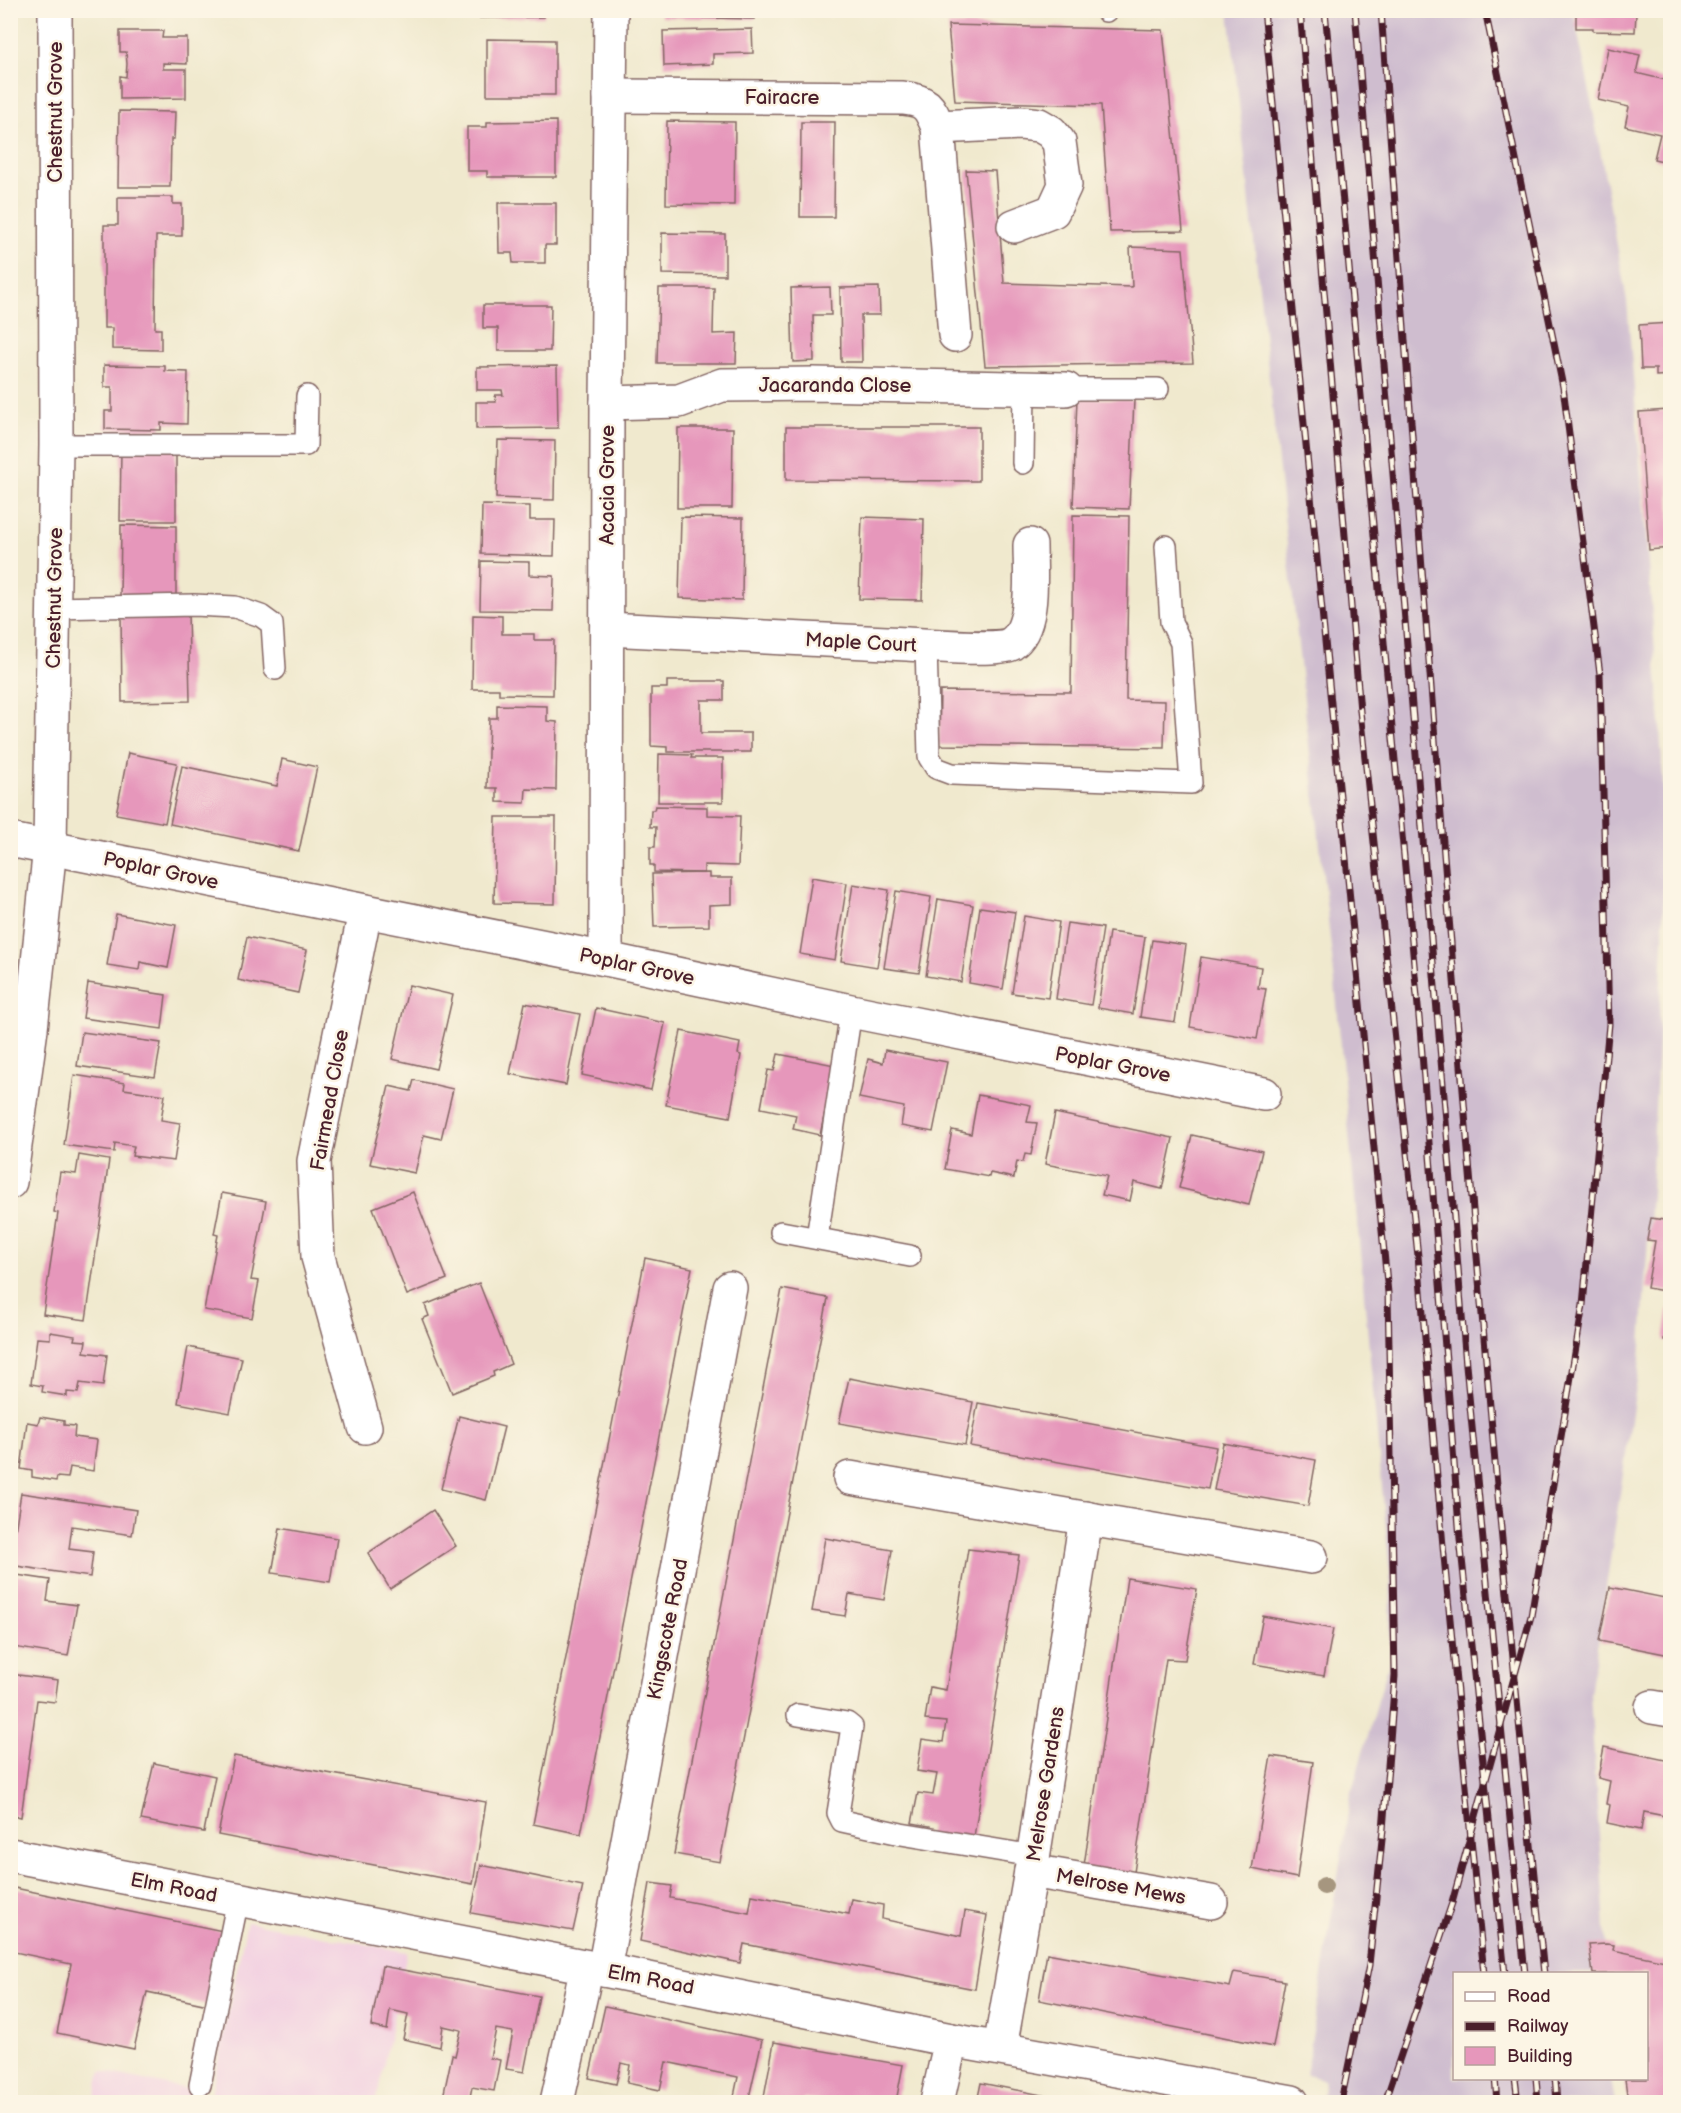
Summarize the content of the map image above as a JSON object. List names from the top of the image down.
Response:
{
  "streets": {
    "street": [
      "Fairacre",
      "Chestnut Grove",
      "Jacaranda Close",
      "Acacia Grove",
      "Maple Court",
      "Poplar Grove",
      "Fairmead Close",
      "Kingscote Road",
      "Melrose Gardens",
      "Melrose Mews",
      "Elm Road"
    ]
  },
  "crossings": [
    ["Fairacre", "Acacia Grove"],
    ["Chestnut Grove", "Poplar Grove"],
    ["Jacaranda Close", "Acacia Grove"],
    ["Acacia Grove", "Maple Court"],
    ["Acacia Grove", "Poplar Grove"],
    ["Poplar Grove", "Fairmead Close"],
    ["Kingscote Road", "Elm Road"],
    ["Melrose Gardens", "Melrose Mews"],
    ["Melrose Gardens", "Elm Road"]
  ],
  "legend": ["Road", "Railway", "Building"]
}
